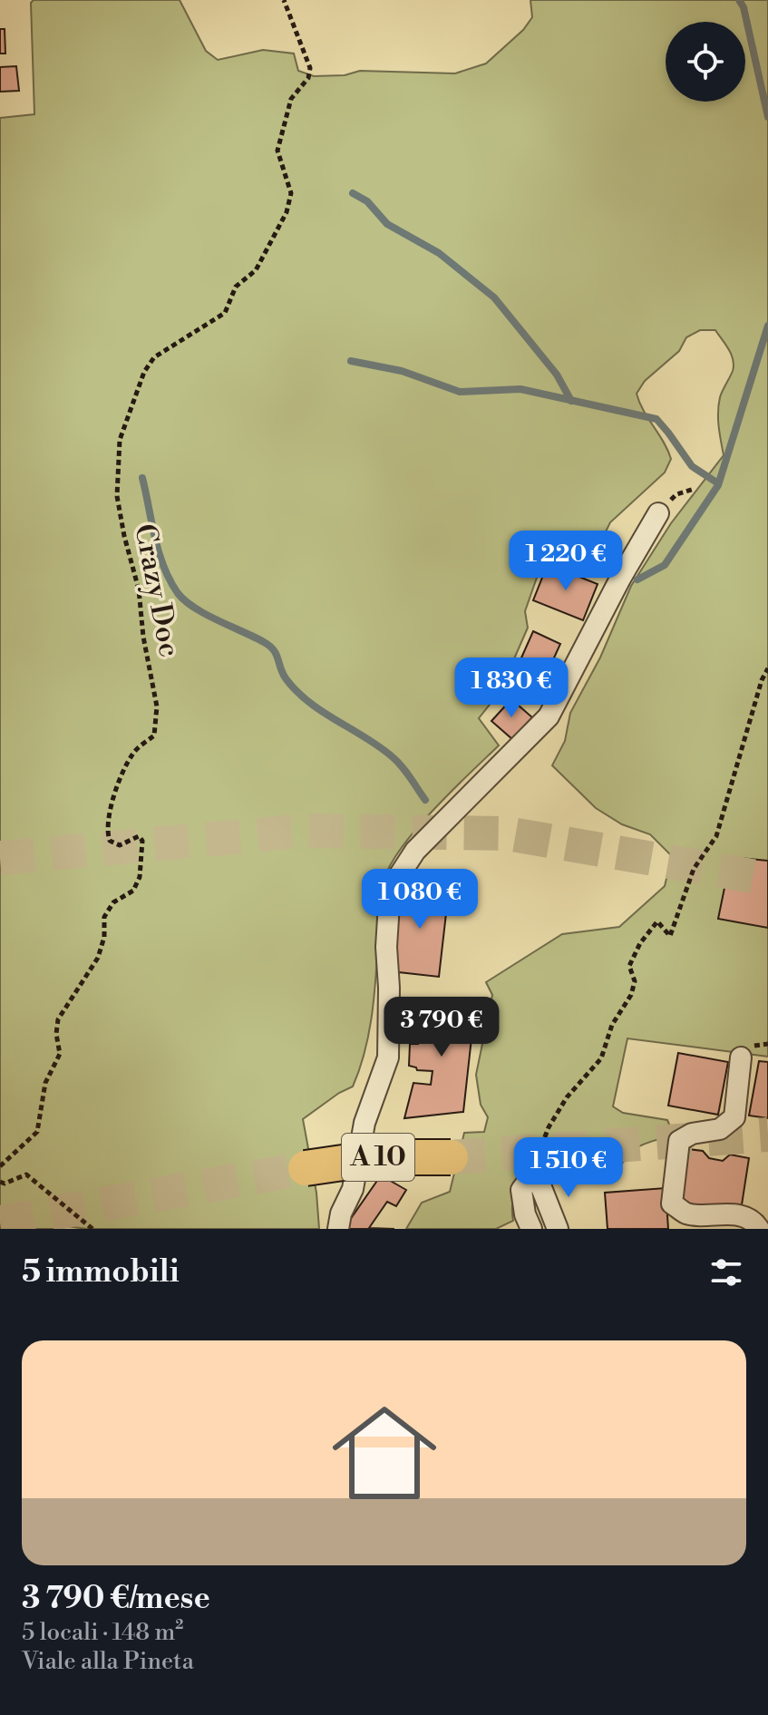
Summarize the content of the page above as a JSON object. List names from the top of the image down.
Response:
{
  "streets": {
    "highway": ["A 10"],
    "path": ["Crazy Doc"]
  },
  "page": {
    "price": [
      "1 220 €",
      "1 830 €",
      "1 080 €",
      "3 790 €",
      "1 510 €"
    ],
    "heading": "5 immobili",
    "list": [
      {
        "name": "3 790 €/mese",
        "note": "5 locali · 148 m² · Viale alla Pineta"
      }
    ]
  }
}
